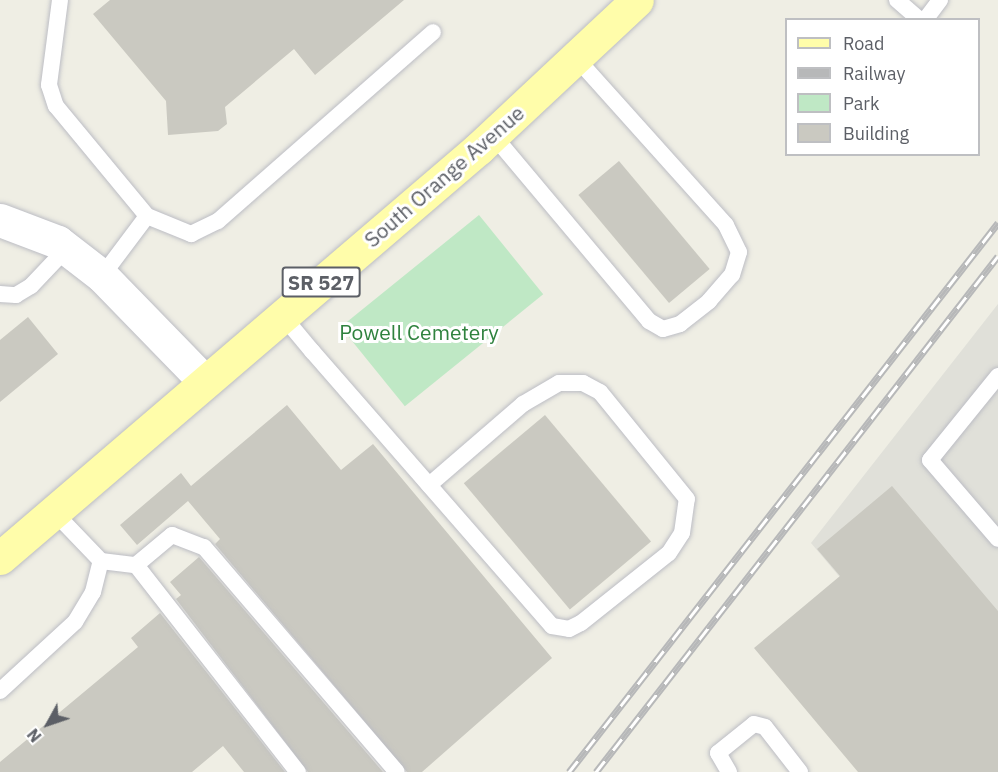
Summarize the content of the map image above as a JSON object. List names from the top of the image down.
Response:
{
  "streets": {
    "main road": ["South Orange Avenue", "SR 527"]
  },
  "parks": ["Powell Cemetery"],
  "legend": [
    "Road",
    "Railway",
    "Park",
    "Building"
  ],
  "north": "bottom left"
}
